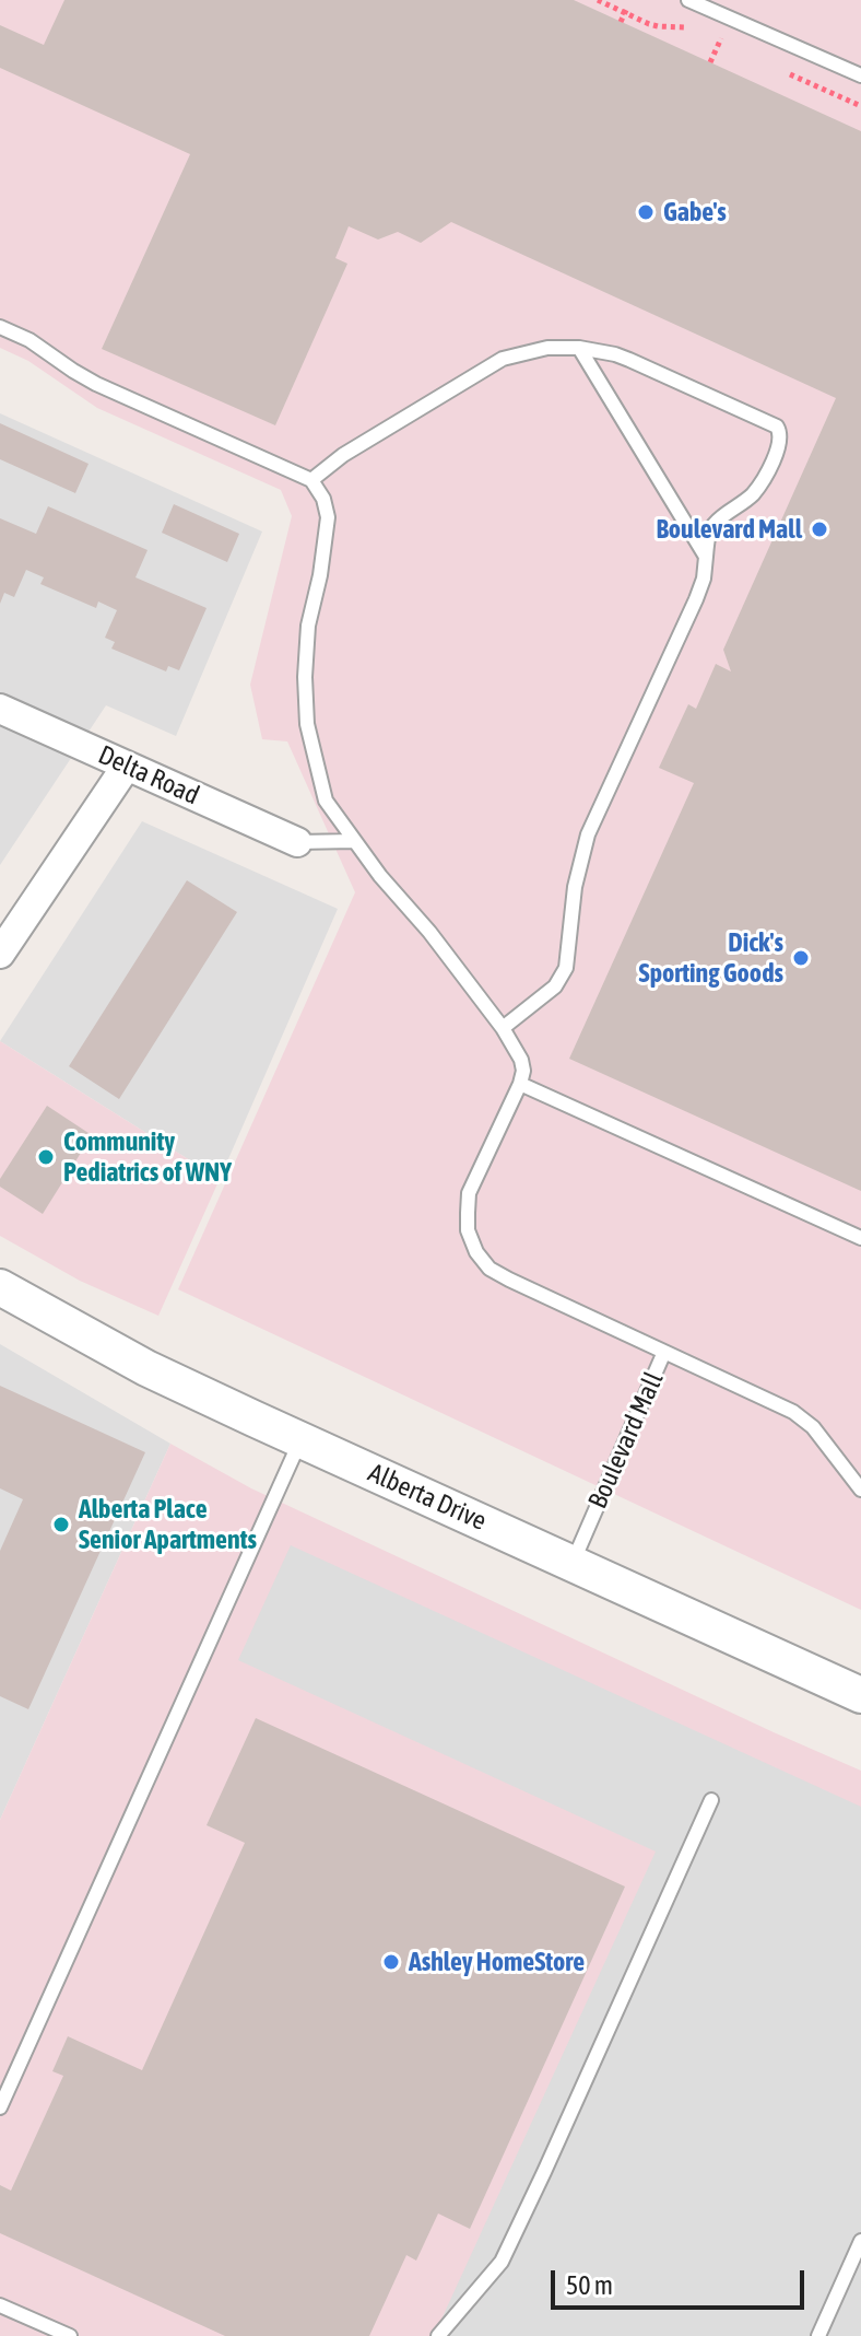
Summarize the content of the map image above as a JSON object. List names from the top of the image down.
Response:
{
  "streets": {
    "street": ["Delta Road", "Alberta Drive"],
    "lane": ["Boulevard Mall"]
  },
  "crossings": [
    ["Boulevard Mall", "Alberta Drive"]
  ],
  "places": [
    "Gabe's",
    "Boulevard Mall",
    "Dick's Sporting Goods",
    "Community Pediatrics of WNY",
    "Alberta Place Senior Apartments",
    "Ashley HomeStore"
  ],
  "scale_bar": "50 m"
}
